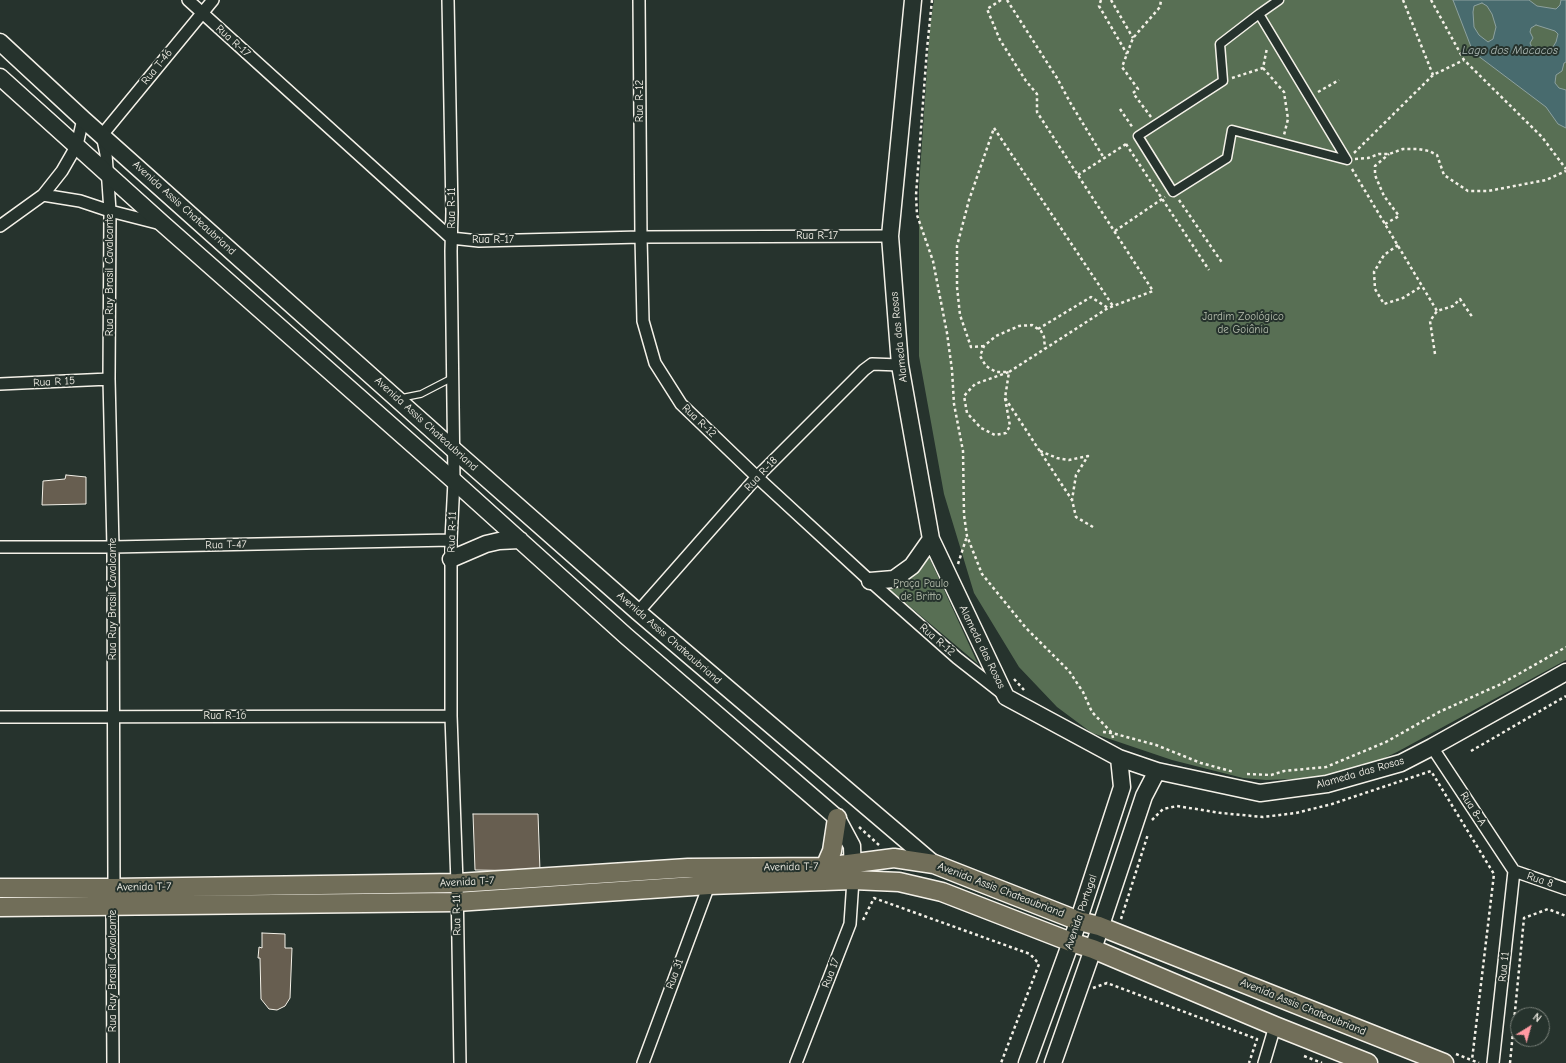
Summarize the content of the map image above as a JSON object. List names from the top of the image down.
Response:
{
  "streets": {
    "main road": [
      "Avenida Assis Chateaubriand",
      "Alameda das Rosas",
      "Avenida T-7",
      "Avenida Portugal"
    ],
    "street": [
      "Rua R-17",
      "Rua T-46",
      "Rua R-12",
      "Rua R-11",
      "Rua Ruy Brasil Cavalcante",
      "Rua R 15",
      "Rua R-18",
      "Rua T-47",
      "Rua R-16",
      "Rua 8-A",
      "Rua 8",
      "Rua 11",
      "Rua 17",
      "Rua 31"
    ]
  },
  "crossings": [
    ["Rua R-17", "Rua T-46"],
    ["Rua R-17", "Rua R-12"],
    ["Rua R-17", "Rua R-11"],
    ["Rua R-17", "Alameda das Rosas"],
    ["Rua T-46", "Avenida Assis Chateaubriand"],
    ["Rua T-46", "Rua Ruy Brasil Cavalcante"],
    ["Rua R-12", "Alameda das Rosas"],
    ["Rua R-12", "Rua R-18"],
    ["Avenida Assis Chateaubriand", "Rua R-11"],
    ["Avenida Assis Chateaubriand", "Rua Ruy Brasil Cavalcante"],
    ["Avenida Assis Chateaubriand", "Rua R-18"],
    ["Avenida Assis Chateaubriand", "Avenida T-7"],
    ["Avenida Assis Chateaubriand", "Avenida Portugal"],
    ["Avenida Assis Chateaubriand", "Rua 17"],
    ["Rua R-11", "Rua T-47"],
    ["Rua R-11", "Rua R-16"],
    ["Rua R-11", "Avenida T-7"],
    ["Rua Ruy Brasil Cavalcante", "Rua R 15"],
    ["Rua Ruy Brasil Cavalcante", "Rua T-47"],
    ["Rua Ruy Brasil Cavalcante", "Rua R-16"],
    ["Rua Ruy Brasil Cavalcante", "Avenida T-7"],
    ["Alameda das Rosas", "Rua R-18"],
    ["Alameda das Rosas", "Rua 8-A"],
    ["Alameda das Rosas", "Avenida Portugal"],
    ["Rua 8-A", "Rua 8"],
    ["Rua 8-A", "Rua 11"],
    ["Avenida T-7", "Rua 17"],
    ["Avenida T-7", "Rua 31"],
    ["Rua 8", "Rua 11"]
  ],
  "water": ["Lago dos Macacos"],
  "parks": ["Jardim Zoológico de Goiânia", "Praça Paulo de Britto"],
  "north": "top right"
}
